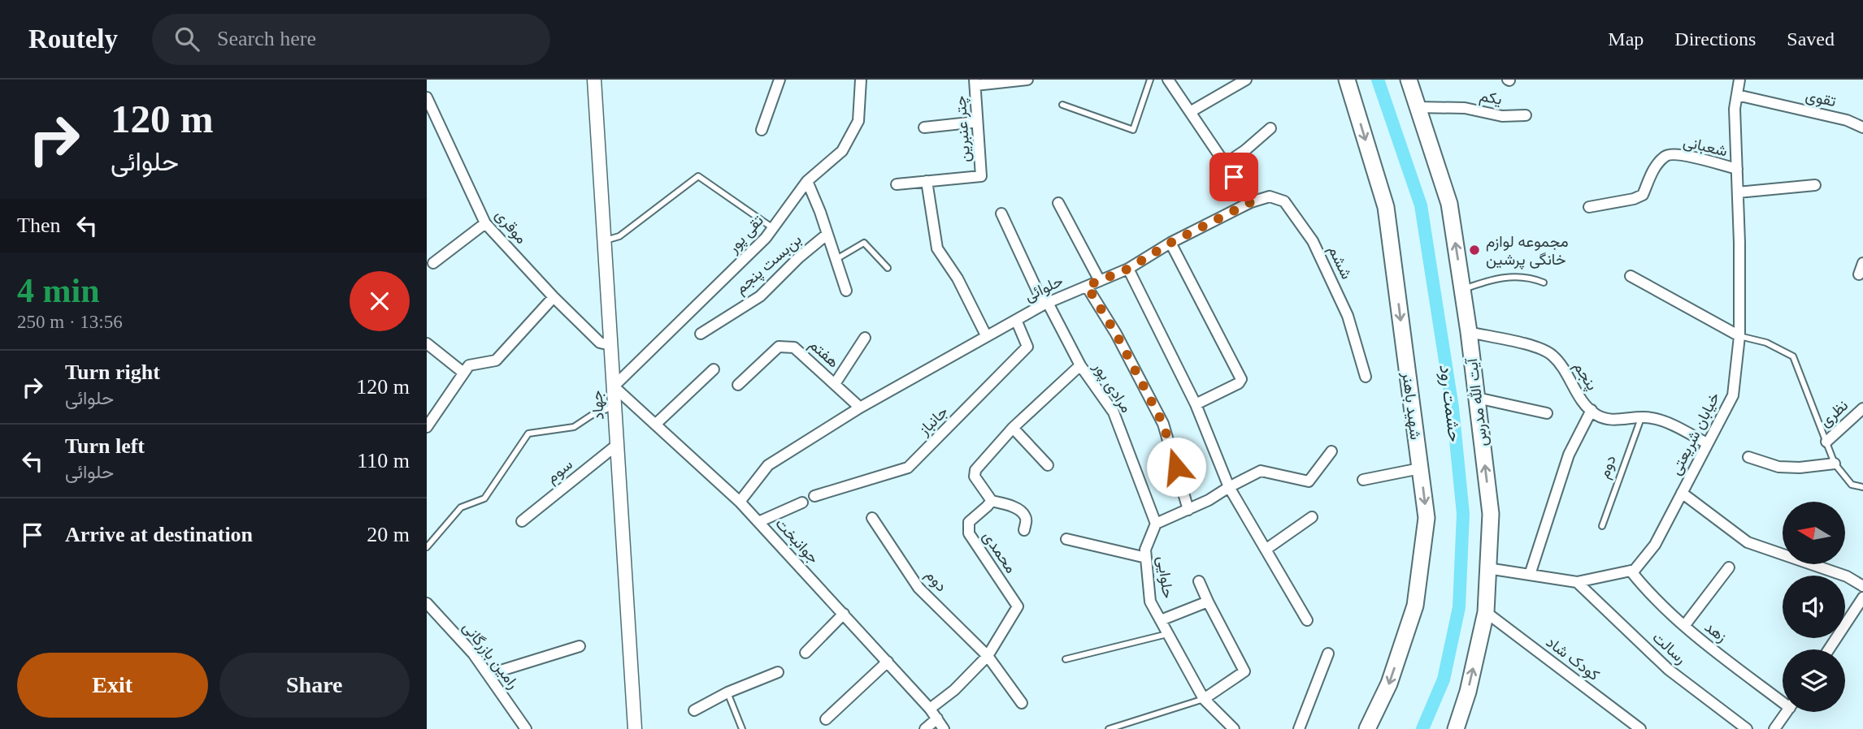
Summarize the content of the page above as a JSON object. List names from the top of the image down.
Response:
{
  "streets": {
    "main road": ["آیت الله مدرس", "شهید باهنر"],
    "street": [
      "یکم",
      "تقوی",
      "چتر عنبرین",
      "شعبانی",
      "موقری",
      "تقی پور",
      "ششم",
      "بن‌بست پنجم",
      "حلوائی",
      "هفتم",
      "پنجم",
      "مرادی پور",
      "جهاد",
      "نظری",
      "جانباز",
      "خیابان شریعتی",
      "دوم",
      "سوم",
      "جوانبخت",
      "محمدی",
      "حلوایی",
      "زهد",
      "رسالت",
      "رامین بازرگانی",
      "کودک شاد"
    ]
  },
  "crossings": [
    ["یکم", "آیت الله مدرس"],
    ["تقوی", "خیابان شریعتی"],
    ["شعبانی", "خیابان شریعتی"],
    ["موقری", "جهاد"],
    ["تقی پور", "جهاد"],
    ["تقی پور", "جوانبخت"],
    ["ششم", "حلوائی"],
    ["حلوائی", "هفتم"],
    ["حلوائی", "مرادی پور"],
    ["حلوائی", "جانباز"],
    ["حلوائی", "جوانبخت"],
    ["پنجم", "آیت الله مدرس"],
    ["پنجم", "خیابان شریعتی"],
    ["پنجم", "دوم"],
    ["مرادی پور", "حلوایی"],
    ["آیت الله مدرس", "کودک شاد"],
    ["جهاد", "سوم"],
    ["جهاد", "جوانبخت"],
    ["خیابان شریعتی", "زهد"],
    ["دوم", "محمدی"],
    ["جوانبخت", "محمدی"]
  ],
  "one_way": ["آیت الله مدرس", "شهید باهنر"],
  "water": ["حشمت رود"],
  "places": ["مجموعه لوازم خانگی پرشین"],
  "north": "left",
  "page": {
    "header": "Routely",
    "search": "Search here",
    "nav": ["Map", "Directions", "Saved"],
    "turn": ["120 m", "حلوائی"],
    "then": "Then",
    "heading": ["4 min", "250 m · 13:56"],
    "list": [
      {
        "name": "Turn right",
        "note": "حلوائی",
        "value": "120 m"
      },
      {
        "name": "Turn left",
        "note": "حلوائی",
        "value": "110 m"
      },
      {
        "name": "Arrive at destination",
        "value": "20 m"
      }
    ],
    "buttons": ["Exit", "Share"]
  }
}
